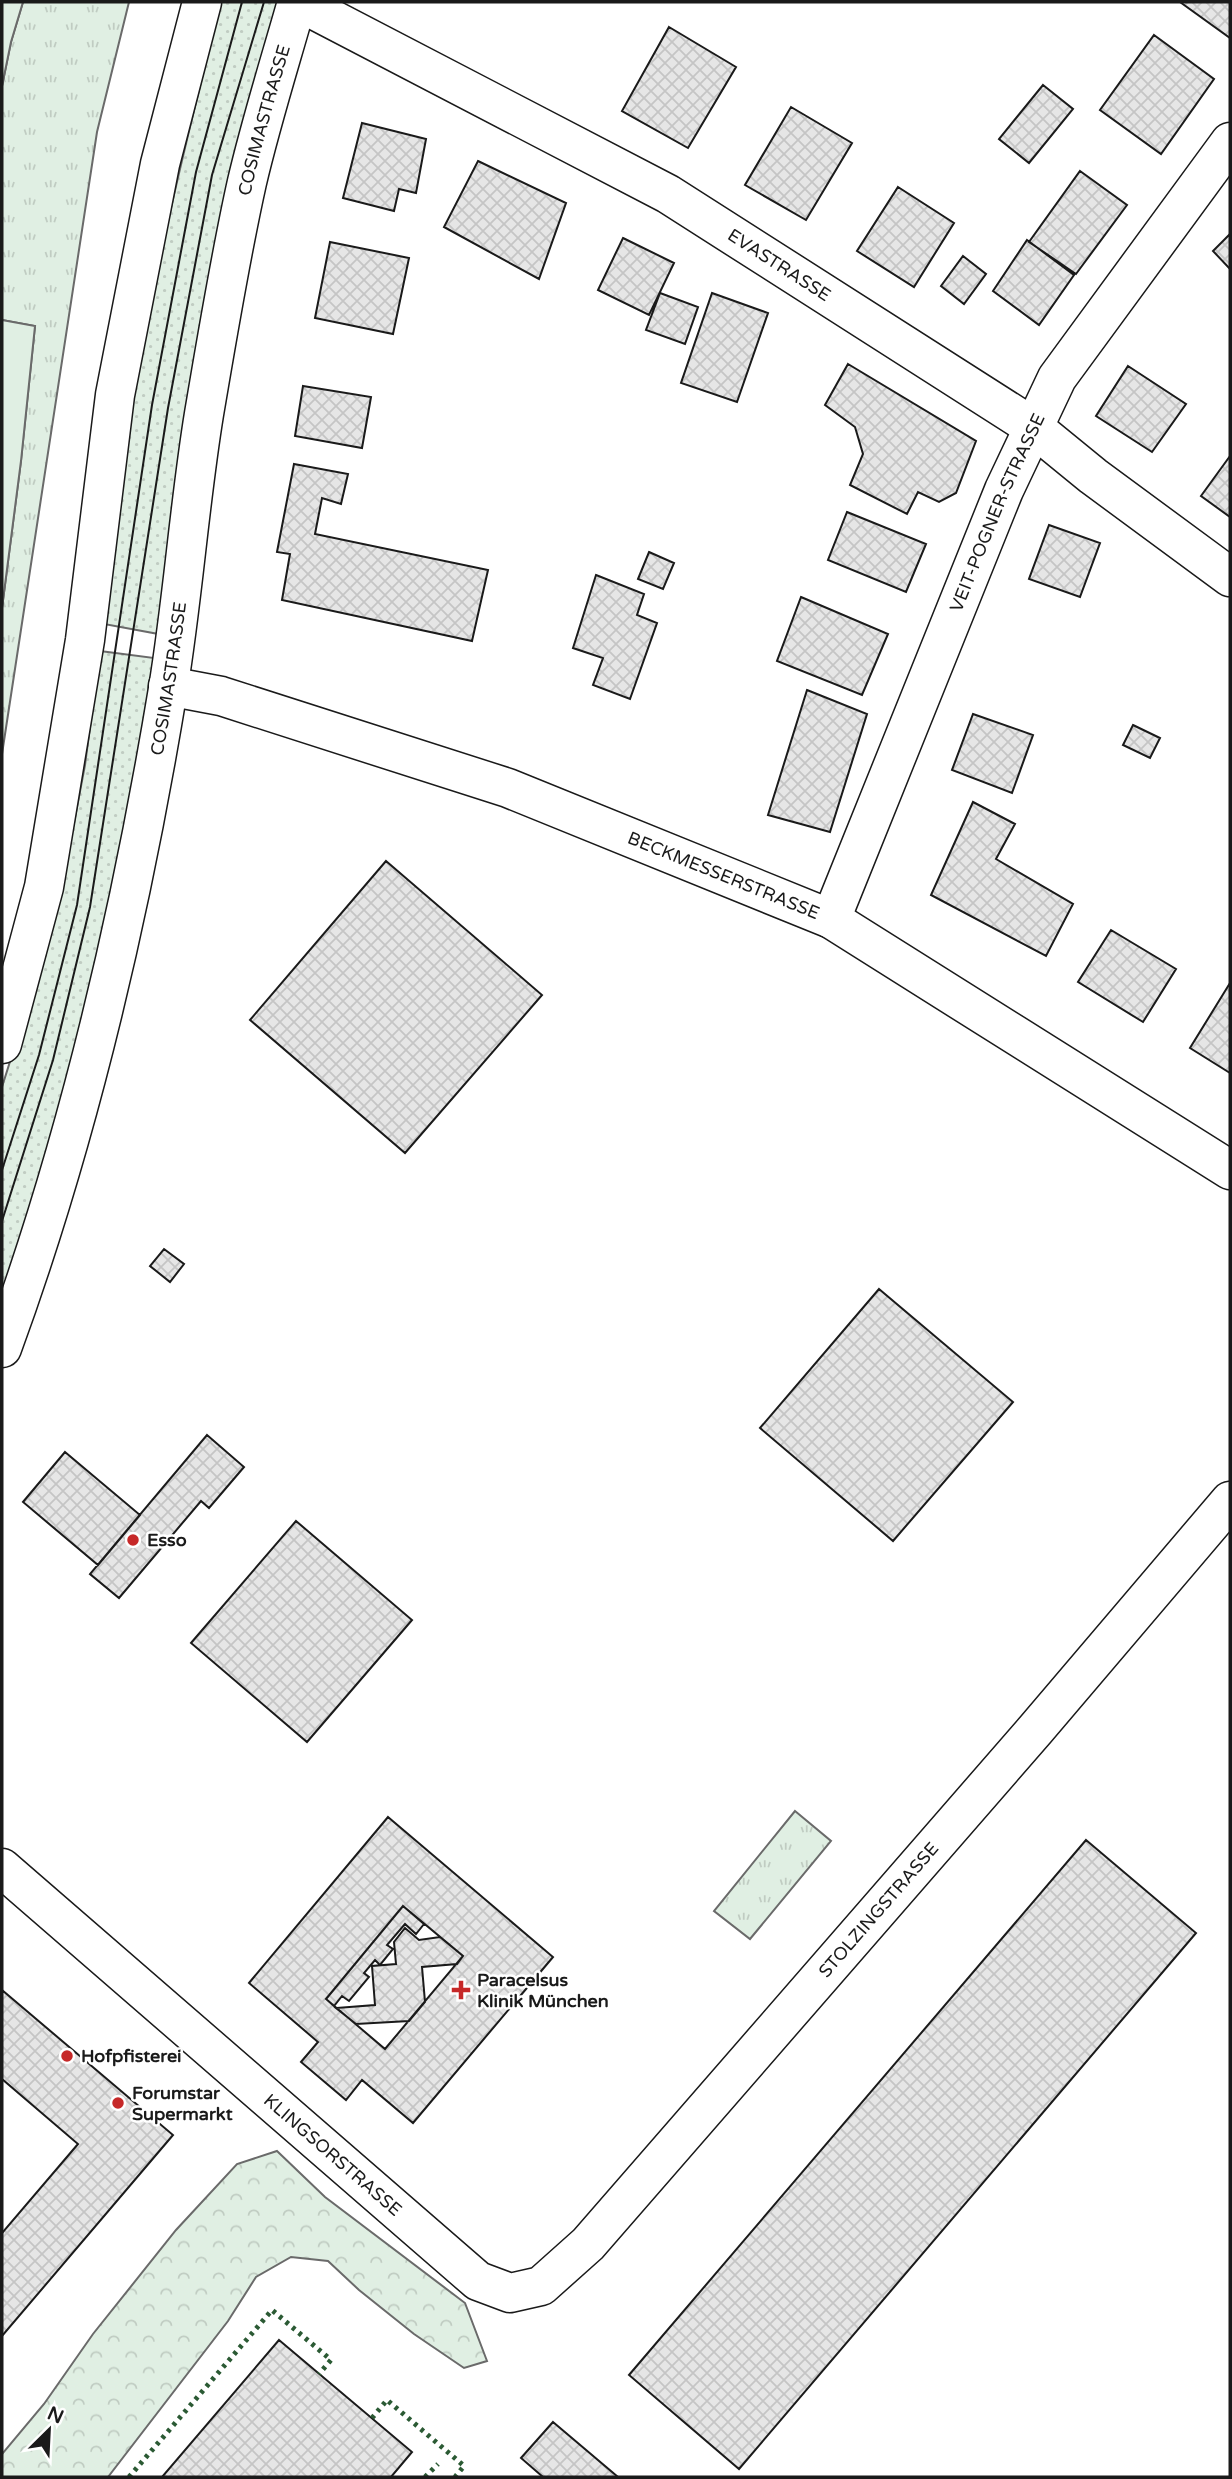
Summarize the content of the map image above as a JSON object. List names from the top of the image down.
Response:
{
  "streets": {
    "street": [
      "COSIMASTRASSE",
      "EVASTRASSE",
      "VEIT-POGNER-STRASSE",
      "BECKMESSERSTRASSE",
      "STOLZINGSTRASSE",
      "KLINGSORSTRASSE"
    ]
  },
  "crossings": [
    ["COSIMASTRASSE", "EVASTRASSE"],
    ["COSIMASTRASSE", "BECKMESSERSTRASSE"],
    ["EVASTRASSE", "VEIT-POGNER-STRASSE"],
    ["VEIT-POGNER-STRASSE", "BECKMESSERSTRASSE"],
    ["STOLZINGSTRASSE", "KLINGSORSTRASSE"]
  ],
  "places": {
    "other": ["Esso", "Hofpfisterei", "Forumstar Supermarkt"],
    "health": ["Paracelsus Klinik München"]
  },
  "north": "top right"
}
